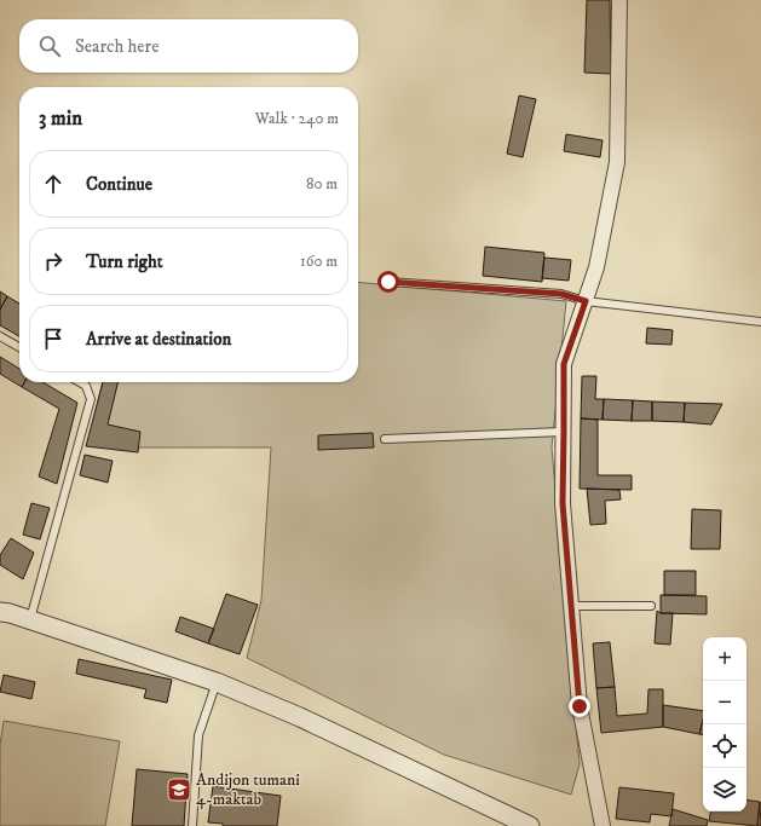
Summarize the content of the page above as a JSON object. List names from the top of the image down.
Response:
{
  "places": {
    "school or university": ["Andijon tumani 4-maktab"]
  },
  "page": {
    "search": "Search here",
    "heading": ["3 min", "Walk · 240 m"],
    "list": [
      ["Continue", "80 m"],
      ["Turn right", "160 m"],
      "Arrive at destination"
    ],
    "map_buttons": ["+", "−"]
  }
}
